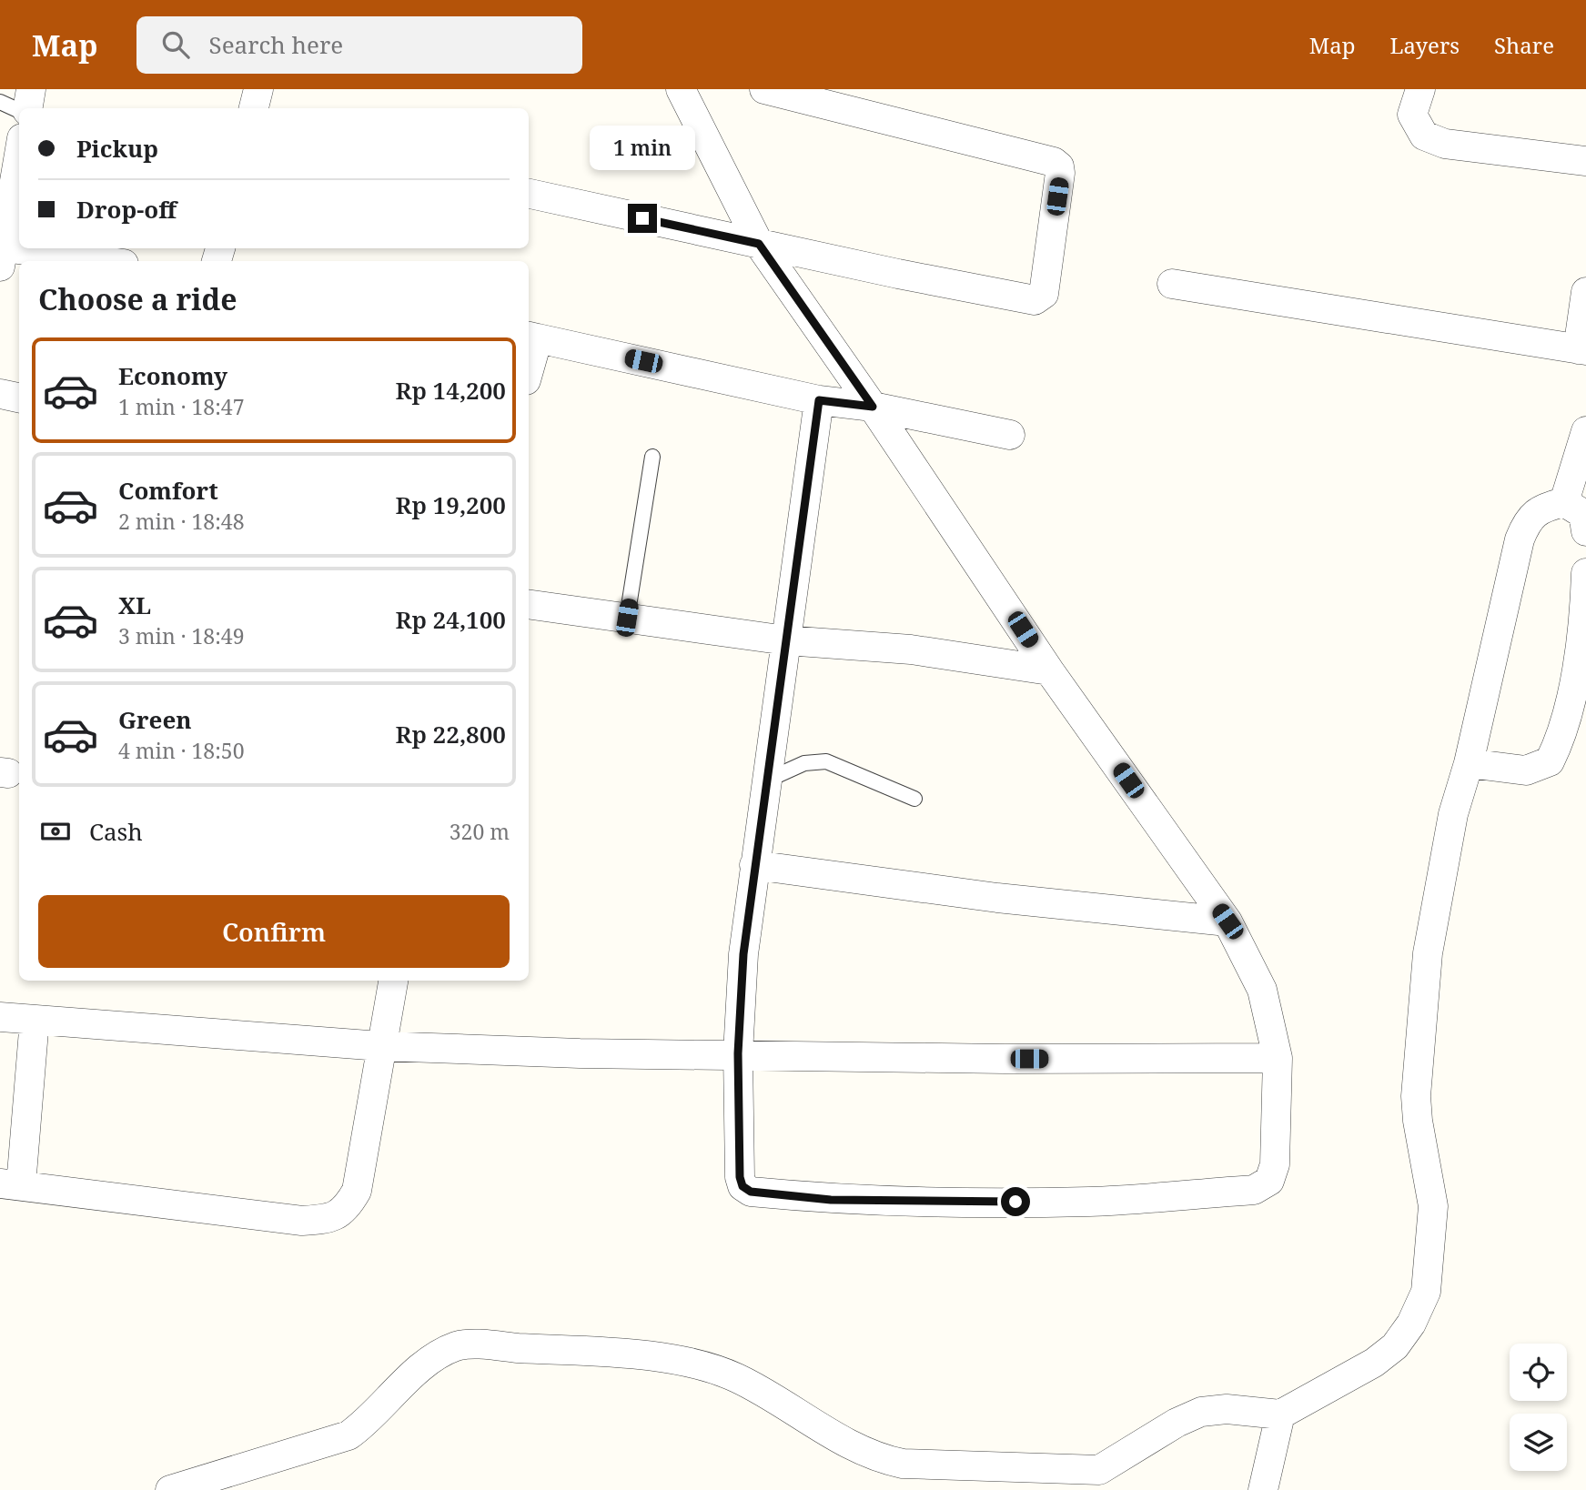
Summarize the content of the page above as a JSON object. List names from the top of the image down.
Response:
{
  "page": {
    "header": "Map",
    "search": "Search here",
    "nav": ["Map", "Layers", "Share"],
    "banner": ["Pickup", "Drop-off"],
    "bubble": "1 min",
    "heading": "Choose a ride",
    "list": [
      {
        "name": "Economy",
        "note": "1 min · 18:47",
        "value": "Rp 14,200"
      },
      {
        "name": "Comfort",
        "note": "2 min · 18:48",
        "value": "Rp 19,200"
      },
      {
        "name": "XL",
        "note": "3 min · 18:49",
        "value": "Rp 24,100"
      },
      {
        "name": "Green",
        "note": "4 min · 18:50",
        "value": "Rp 22,800"
      }
    ],
    "pay": ["Cash", "320 m"],
    "buttons": "Confirm"
  }
}
